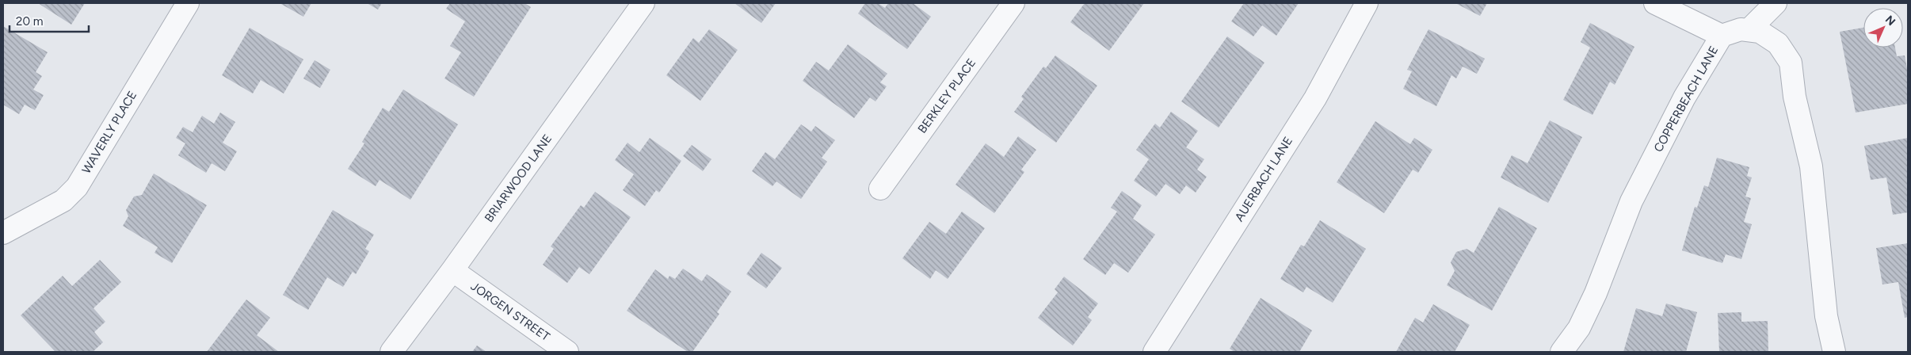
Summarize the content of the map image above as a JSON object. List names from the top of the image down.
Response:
{
  "streets": {
    "street": [
      "BERKLEY PLACE",
      "COPPERBEACH LANE",
      "WAVERLY PLACE",
      "BRIARWOOD LANE",
      "AUERBACH LANE",
      "JORGEN STREET"
    ]
  },
  "crossings": [
    ["BRIARWOOD LANE", "JORGEN STREET"]
  ],
  "scale_bar": "20 m",
  "north": "top right"
}
